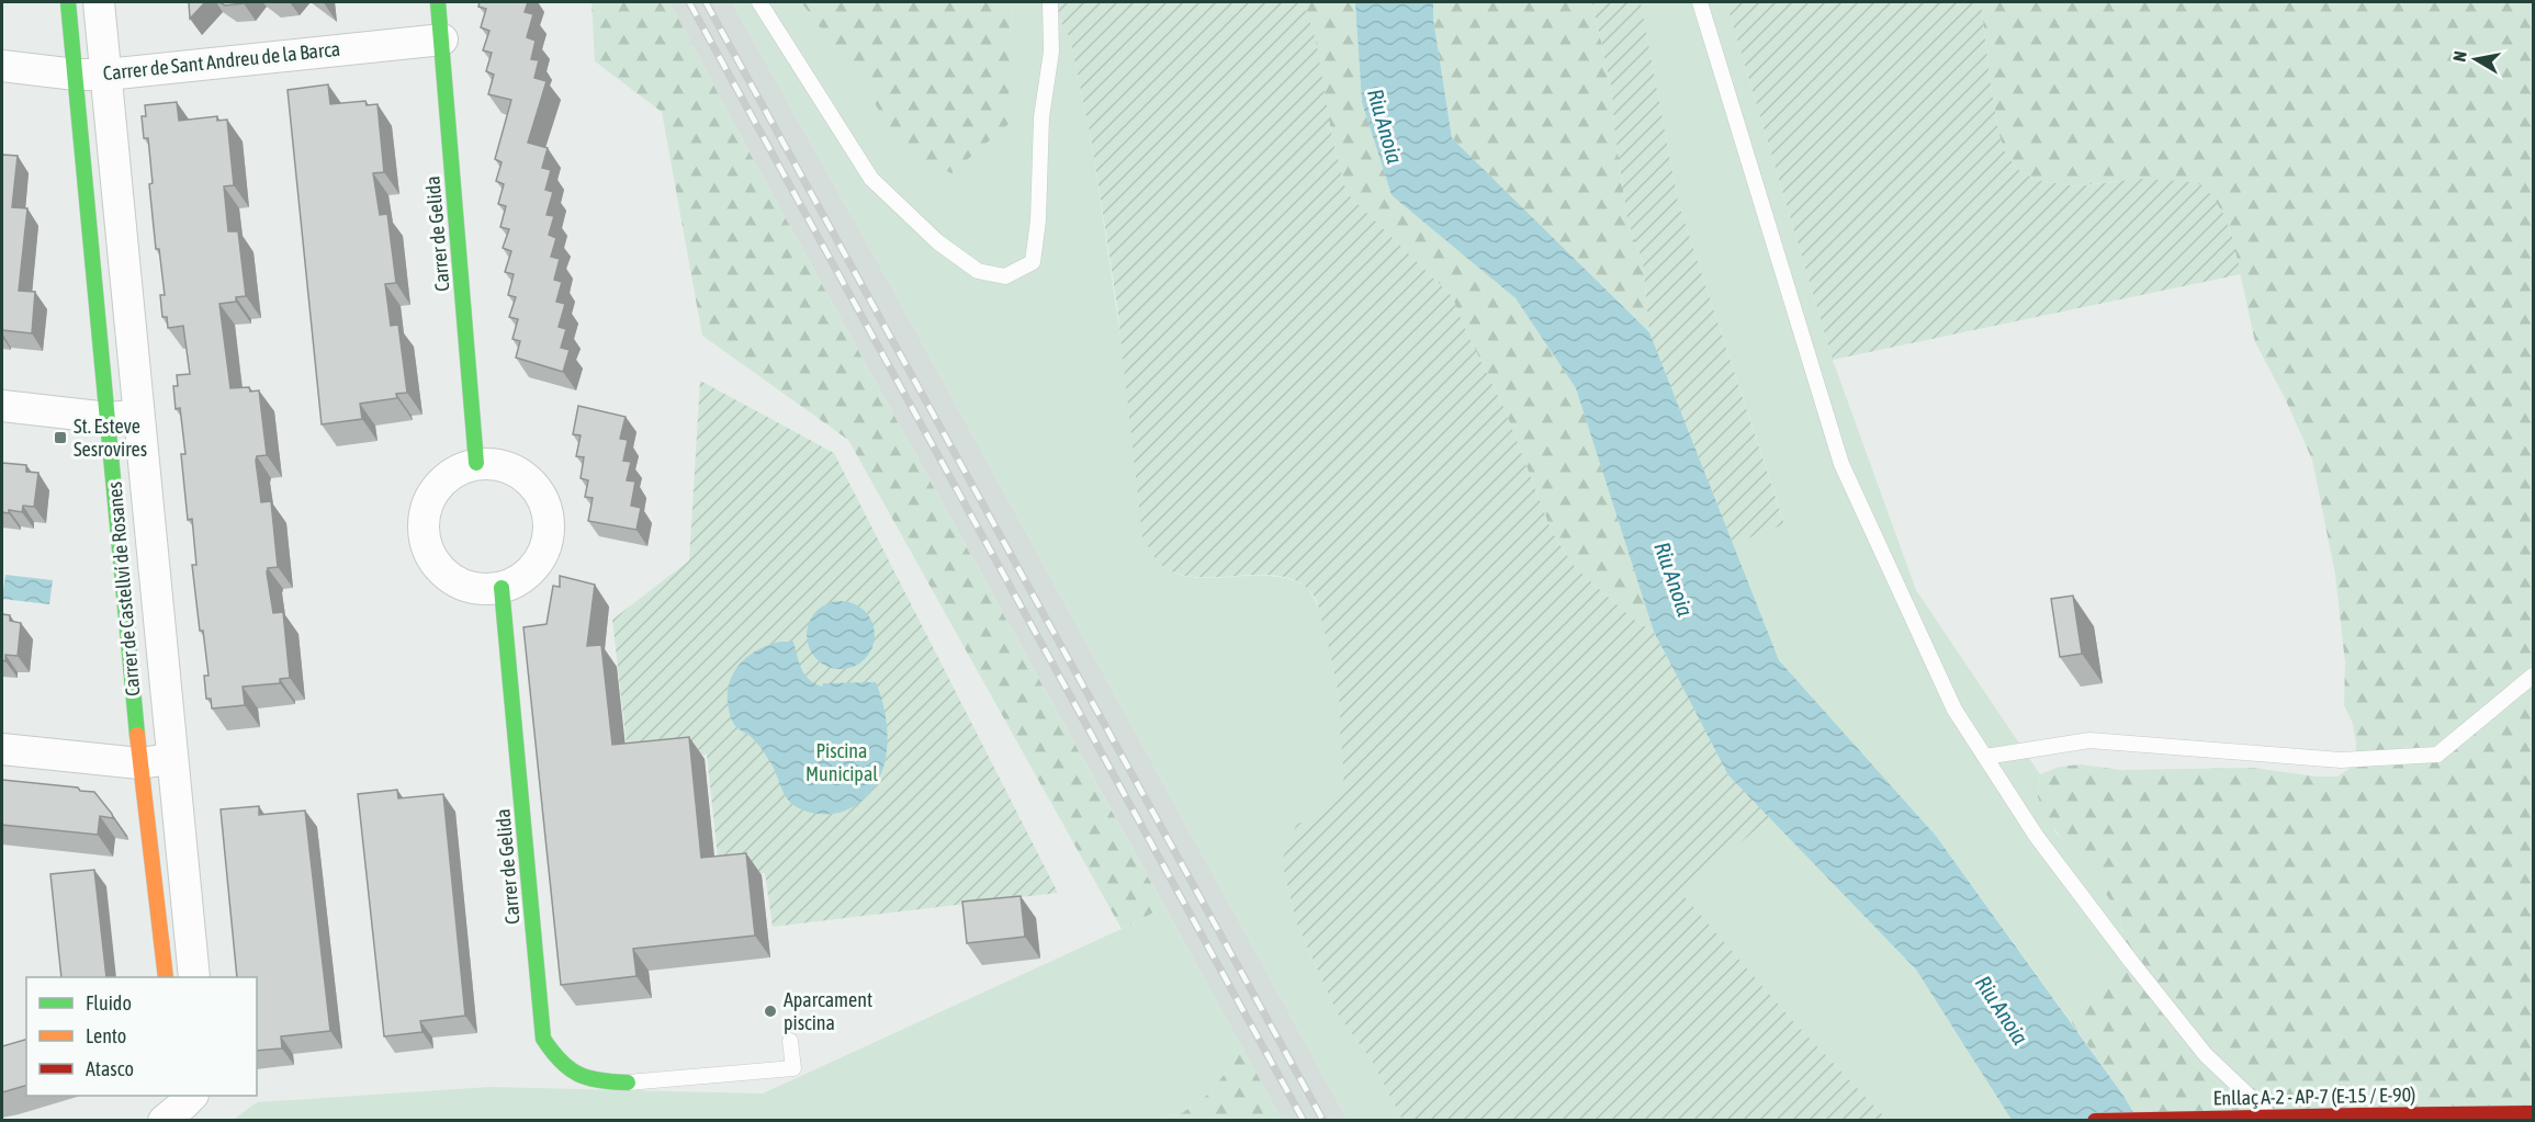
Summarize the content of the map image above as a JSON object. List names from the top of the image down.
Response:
{
  "streets": {
    "main road": ["Carrer de Gelida", "Carrer de Castellví de Rosanes", "Enllaç A-2 - AP-7 (E-15 / E-90)"],
    "street": ["Carrer de Sant Andreu de la Barca"]
  },
  "crossings": [
    ["Carrer de Sant Andreu de la Barca", "Carrer de Gelida"],
    ["Carrer de Sant Andreu de la Barca", "Carrer de Castellví de Rosanes"]
  ],
  "water": ["Riu Anoia"],
  "parks": ["Piscina Municipal"],
  "places": {
    "transit": ["St. Esteve Sesrovires"],
    "other": ["Aparcament piscina"]
  },
  "legend": ["Fluido", "Lento", "Atasco"],
  "north": "left"
}
